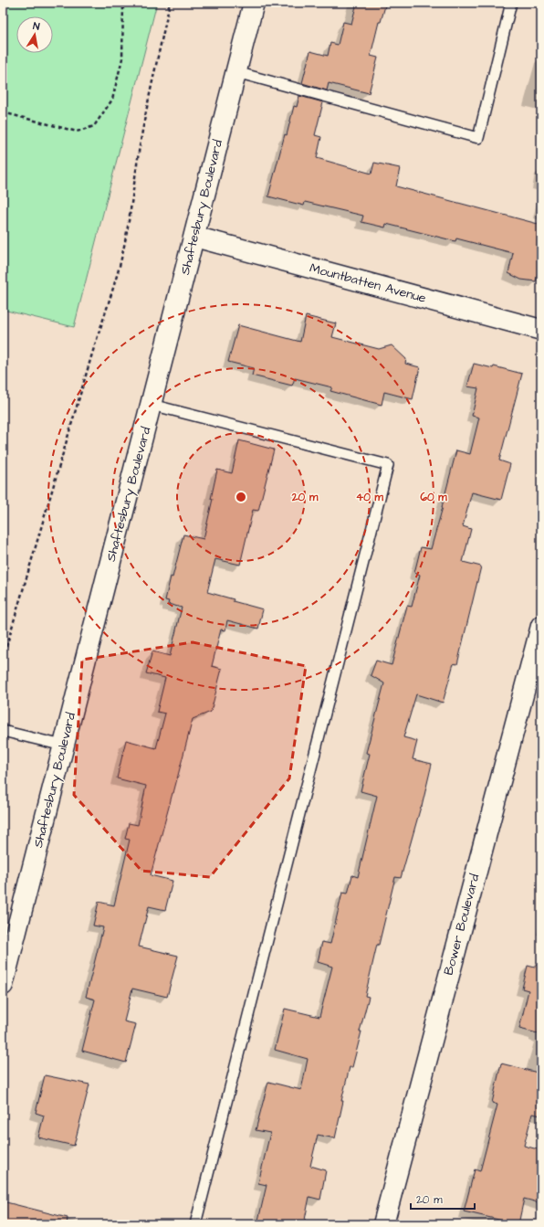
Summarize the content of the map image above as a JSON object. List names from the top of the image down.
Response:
{
  "streets": {
    "street": ["Shaftesbury Boulevard", "Mountbatten Avenue", "Bower Boulevard"]
  },
  "crossings": [
    ["Shaftesbury Boulevard", "Mountbatten Avenue"]
  ],
  "scale_bar": "20 m",
  "north": "top",
  "rings": ["20 m", "40 m", "60 m"]
}
